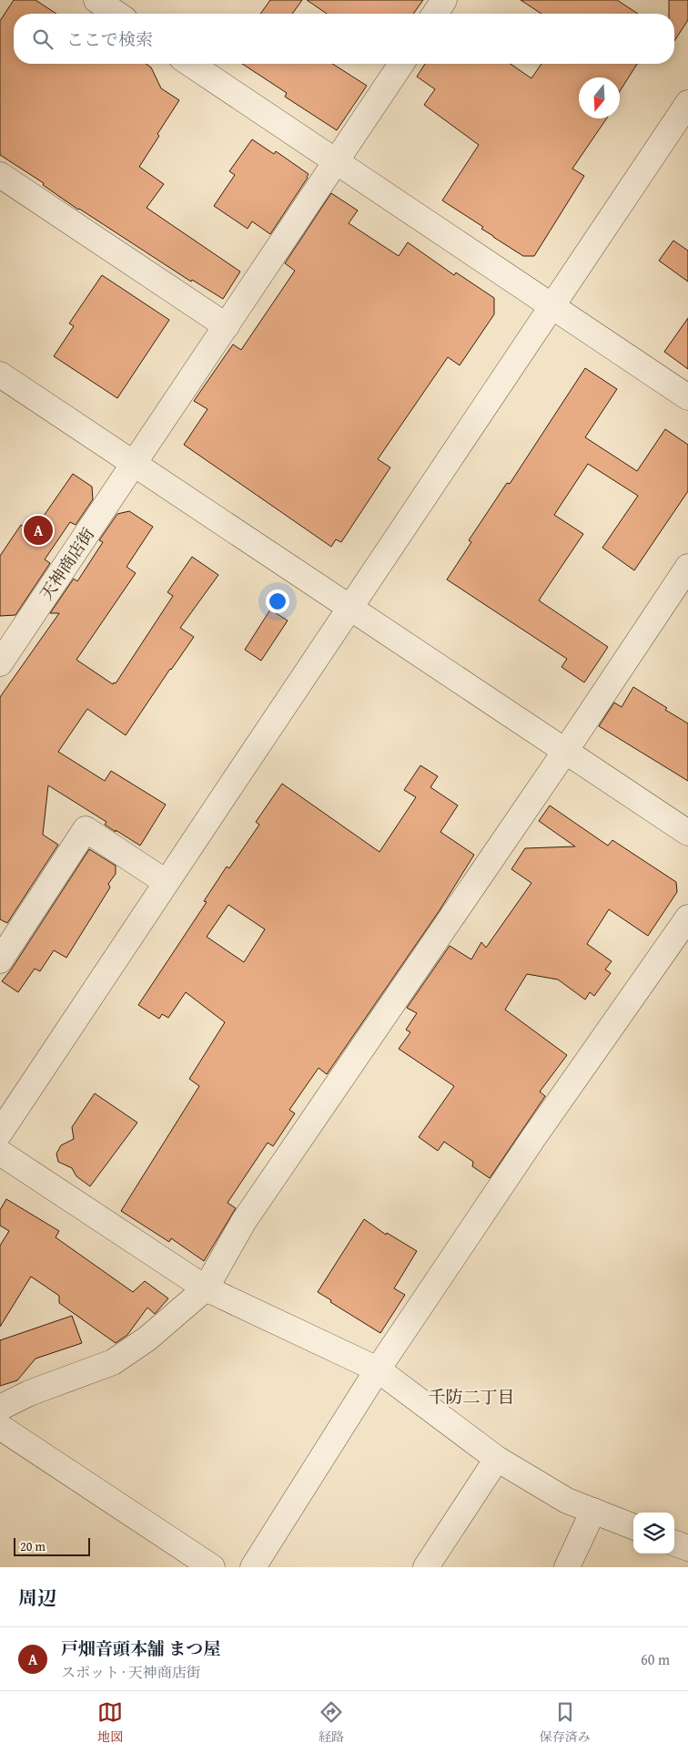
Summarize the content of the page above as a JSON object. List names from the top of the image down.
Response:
{
  "streets": {
    "street": ["天神商店街"]
  },
  "districts": ["千防二丁目"],
  "scale_bar": "20 m",
  "north": "bottom",
  "page": {
    "search": "ここで検索",
    "pins": "A",
    "scale": "20 m",
    "heading": "周辺",
    "list": [
      {
        "mark": "A",
        "name": "戸畑音頭本舗 まつ屋",
        "note": "スポット · 天神商店街",
        "value": "60 m"
      }
    ],
    "nav": ["地図", "経路", "保存済み"]
  }
}
